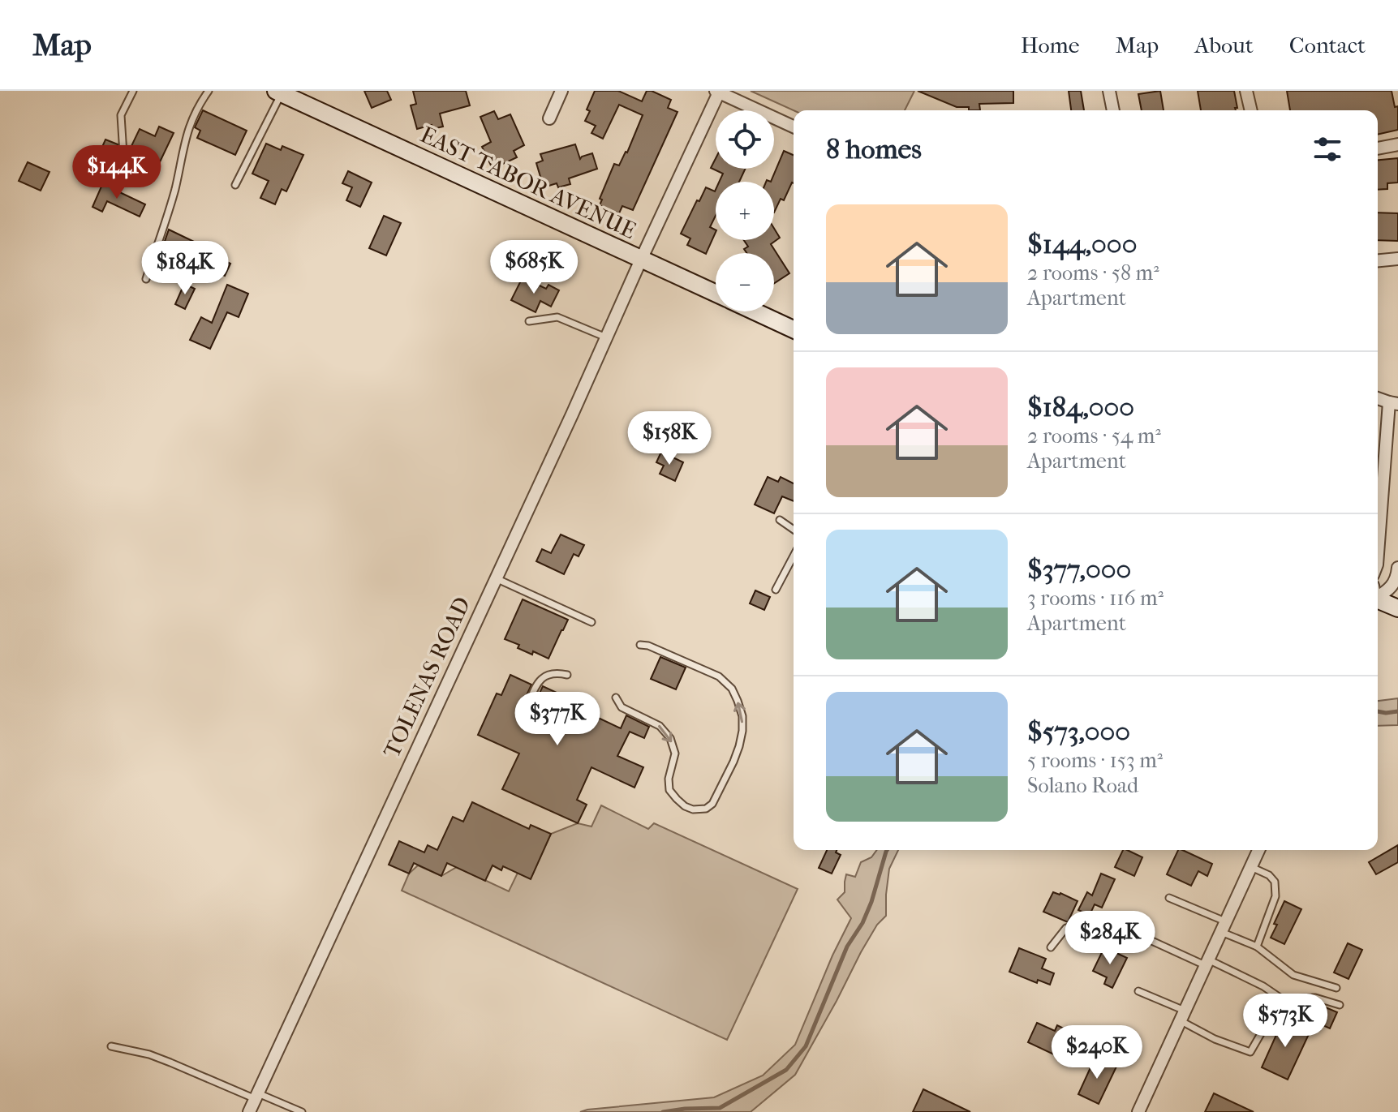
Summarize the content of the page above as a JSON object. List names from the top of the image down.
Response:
{
  "streets": {
    "main road": ["EAST TABOR AVENUE"],
    "street": ["TOLENAS ROAD"]
  },
  "crossings": [
    ["EAST TABOR AVENUE", "TOLENAS ROAD"]
  ],
  "page": {
    "header": "Map",
    "nav": [
      "Home",
      "Map",
      "About",
      "Contact"
    ],
    "map_buttons": ["+", "−"],
    "heading": "8 homes",
    "price": [
      "$144K",
      "$685K",
      "$184K",
      "$158K",
      "$377K",
      "$284K",
      "$573K",
      "$240K"
    ],
    "list": [
      {
        "name": "$144,000",
        "note": "2 rooms · 58 m² · Apartment"
      },
      {
        "name": "$184,000",
        "note": "2 rooms · 54 m² · Apartment"
      },
      {
        "name": "$377,000",
        "note": "3 rooms · 116 m² · Apartment"
      },
      {
        "name": "$573,000",
        "note": "5 rooms · 153 m² · Solano Road"
      }
    ]
  }
}
